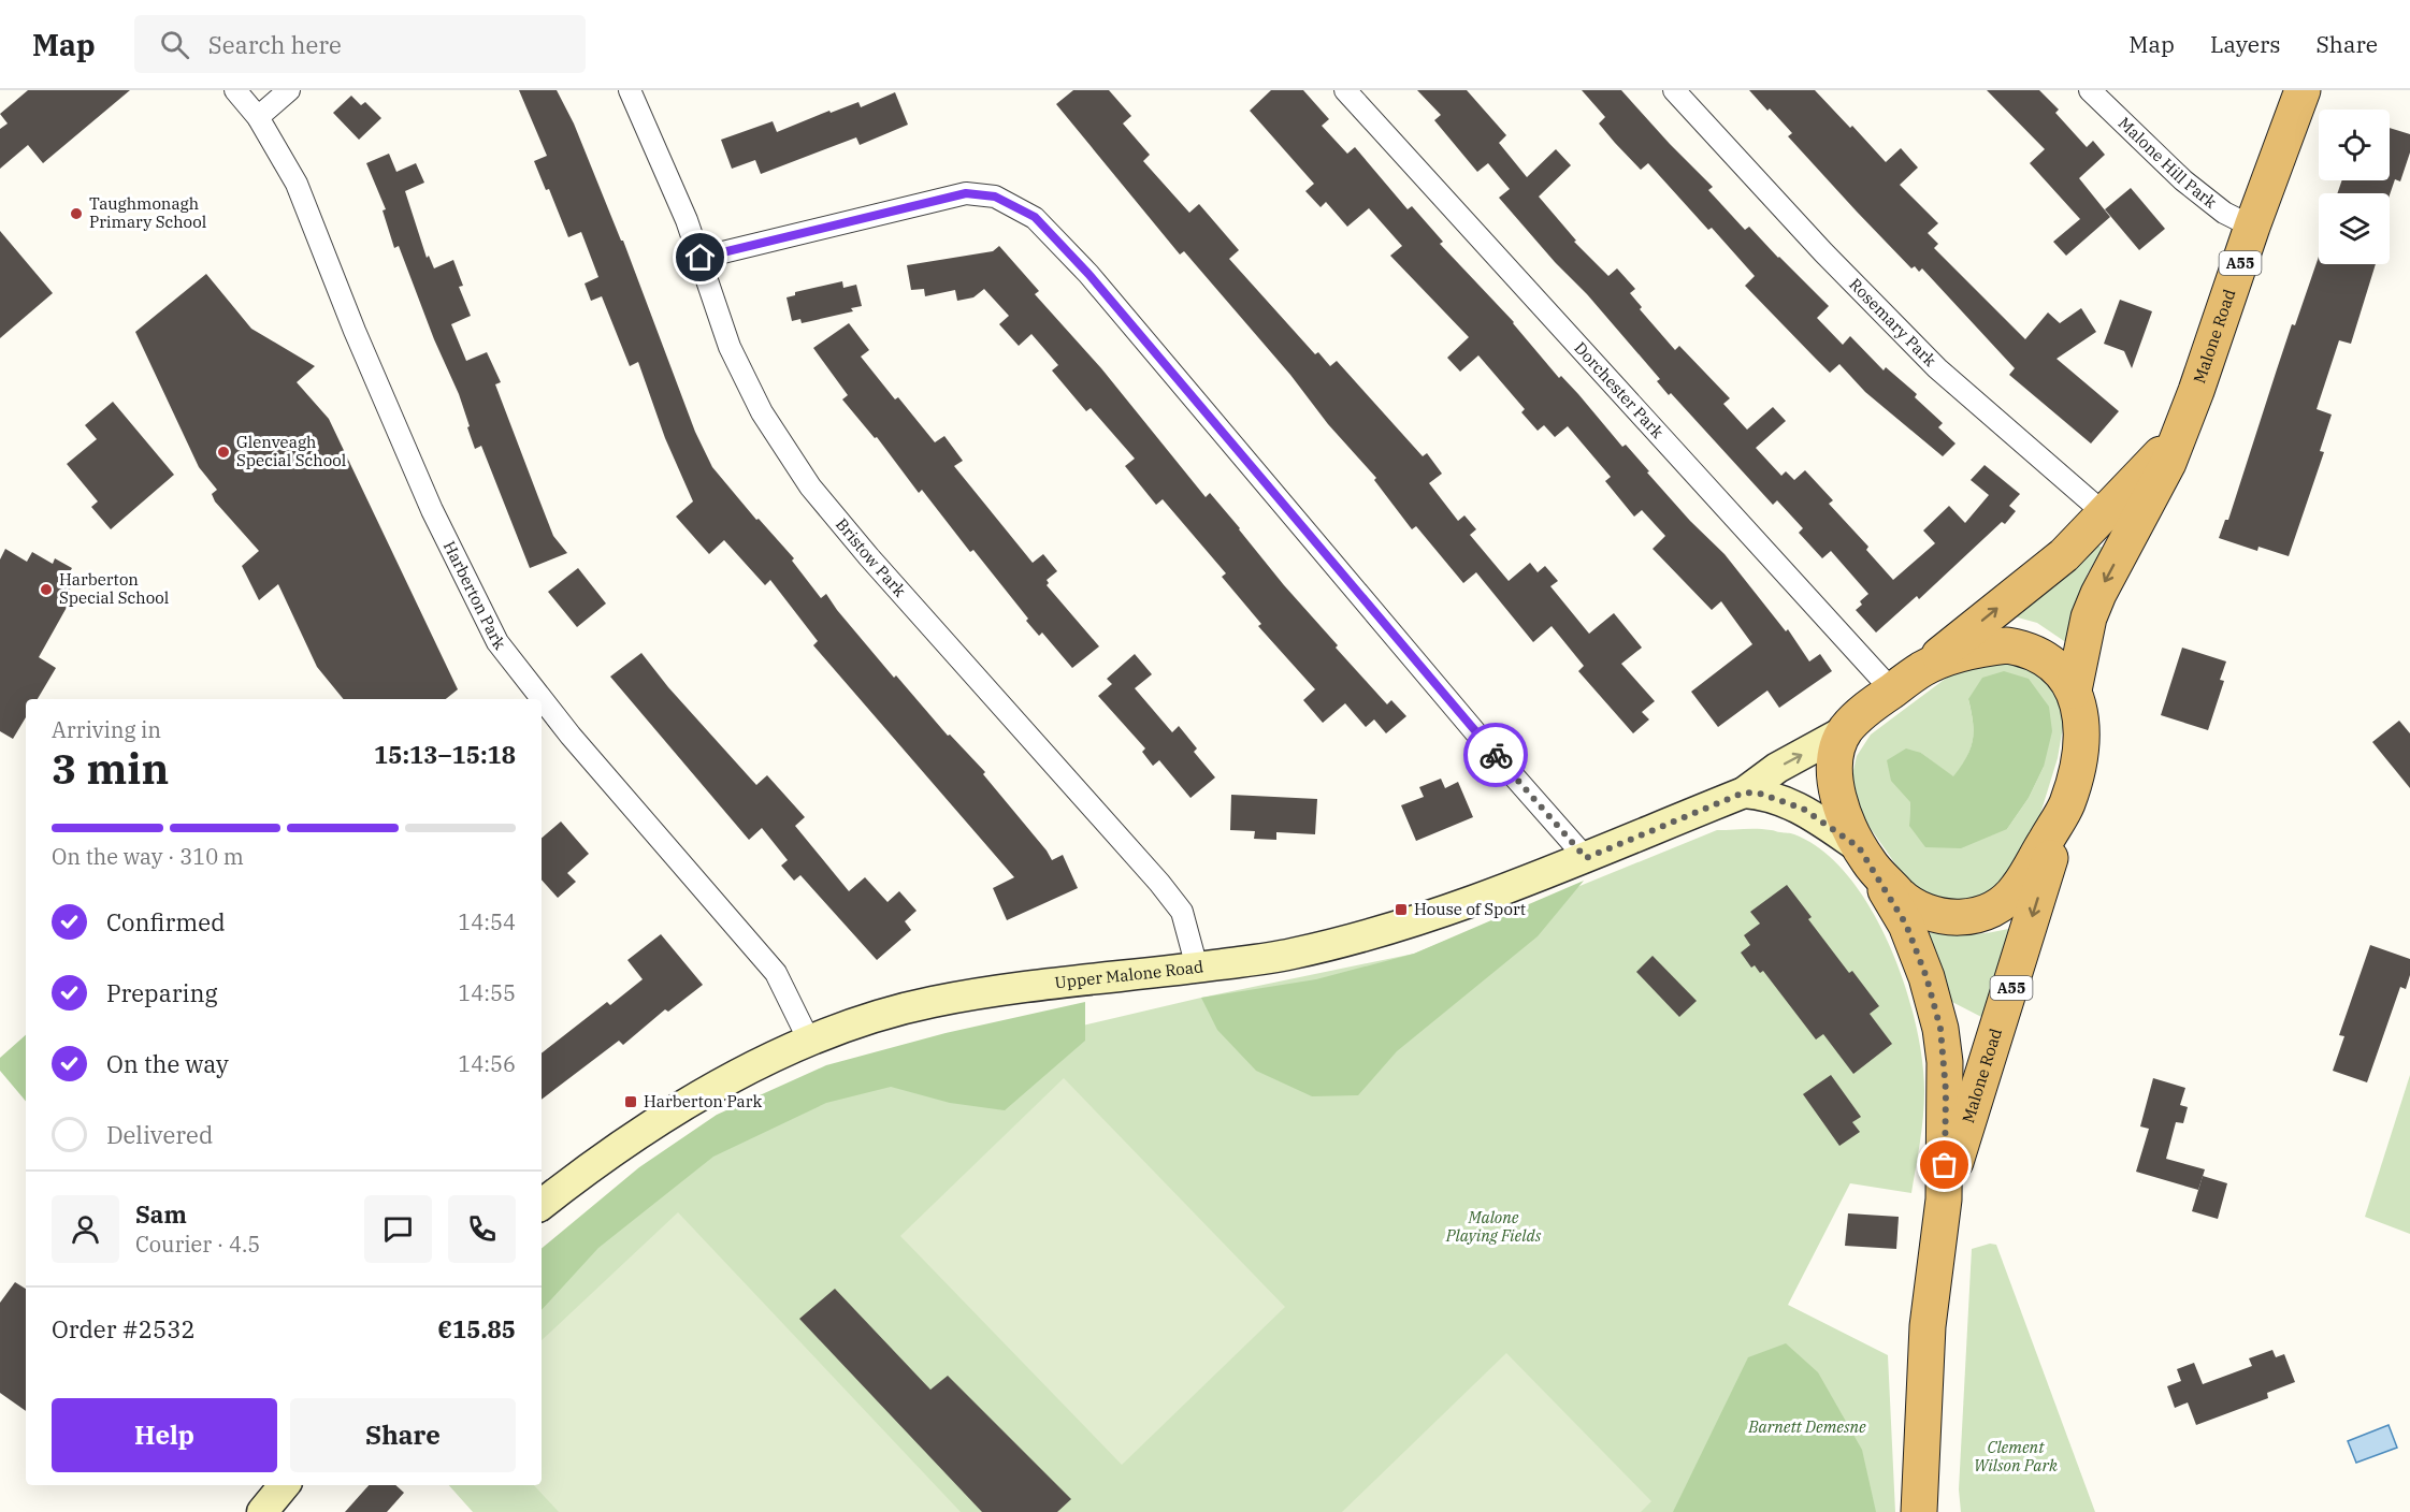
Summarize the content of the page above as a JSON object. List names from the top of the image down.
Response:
{
  "streets": {
    "highway": ["A55", "Malone Road"],
    "main road": ["Upper Malone Road"],
    "street": [
      "Malone Hill Park",
      "Rosemary Park",
      "Dorchester Park",
      "Bristow Park",
      "Harberton Park"
    ]
  },
  "crossings": [
    ["Malone Hill Park", "Malone Road"],
    ["A55", "Malone Road"],
    ["A55", "Dorchester Park"],
    ["A55", "Upper Malone Road"],
    ["Rosemary Park", "Malone Road"],
    ["Bristow Park", "Upper Malone Road"],
    ["Harberton Park", "Upper Malone Road"]
  ],
  "parks": ["Malone Playing Fields", "Barnett Demesne", "Clement Wilson Park"],
  "places": {
    "other": ["Taughmonagh Primary School", "Glenveagh Special School", "Harberton Special School"],
    "transit": ["House of Sport", "Harberton Park"]
  },
  "page": {
    "header": "Map",
    "search": "Search here",
    "nav": ["Map", "Layers", "Share"],
    "heading": ["3 min", "Arriving in", "15:13–15:18"],
    "panel": [
      "Sam",
      "Courier · 4.5",
      "Order #2532",
      "€15.85"
    ],
    "bar": "On the way · 310 m",
    "list": [
      ["Confirmed", "14:54"],
      ["Preparing", "14:55"],
      ["On the way", "14:56"],
      "Delivered"
    ],
    "buttons": ["Help", "Share"]
  }
}
